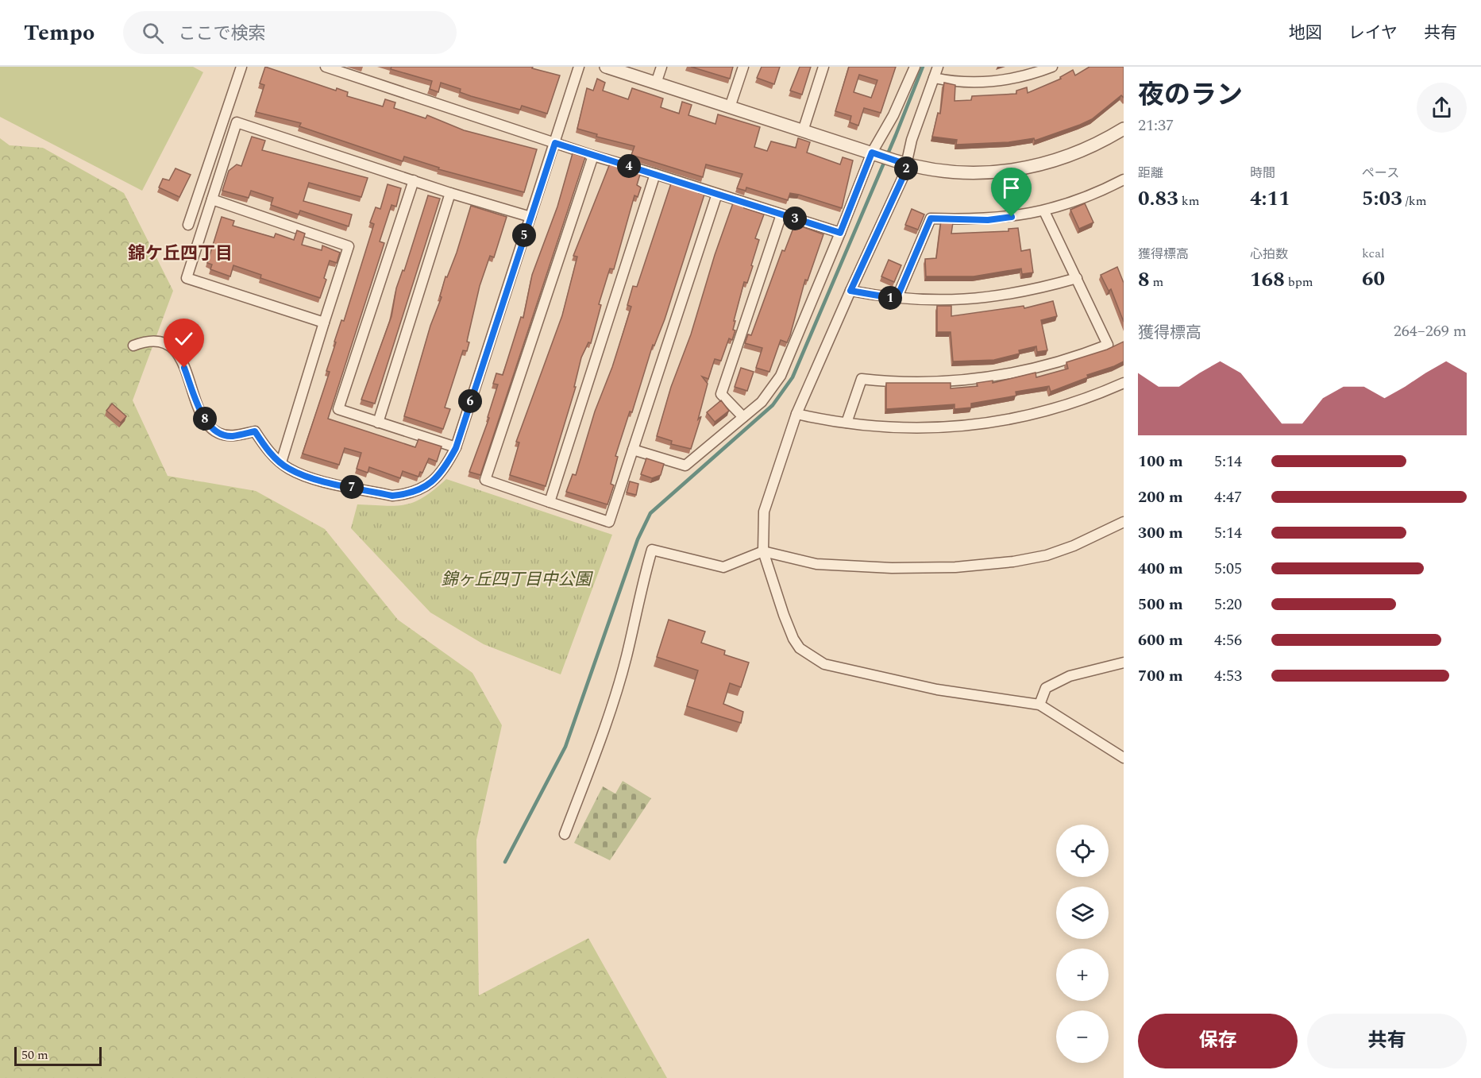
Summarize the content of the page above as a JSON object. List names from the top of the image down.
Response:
{
  "districts": ["錦ケ丘四丁目"],
  "parks": ["錦ヶ丘四丁目中公園"],
  "scale_bar": "50 m",
  "page": {
    "header": "Tempo",
    "search": "ここで検索",
    "nav": ["地図", "レイヤ", "共有"],
    "heading": ["夜のラン", "21:37"],
    "stats": [
      ["距離", "0.83 km"],
      ["時間", "4:11"],
      ["ペース", "5:03 /km"],
      ["獲得標高", "8 m"],
      ["心拍数", "168 bpm"],
      ["kcal", "60"]
    ],
    "pins": [
      "4",
      "2",
      "3",
      "5",
      "1",
      "6",
      "8",
      "7"
    ],
    "chart": ["獲得標高", "264–269 m"],
    "list": [
      {
        "name": "100 m",
        "note": "5:14"
      },
      {
        "name": "200 m",
        "note": "4:47"
      },
      {
        "name": "300 m",
        "note": "5:14"
      },
      {
        "name": "400 m",
        "note": "5:05"
      },
      {
        "name": "500 m",
        "note": "5:20"
      },
      {
        "name": "600 m",
        "note": "4:56"
      },
      {
        "name": "700 m",
        "note": "4:53"
      }
    ],
    "map_buttons": ["+", "−"],
    "buttons": ["保存", "共有"],
    "scale": "50 m"
  }
}
